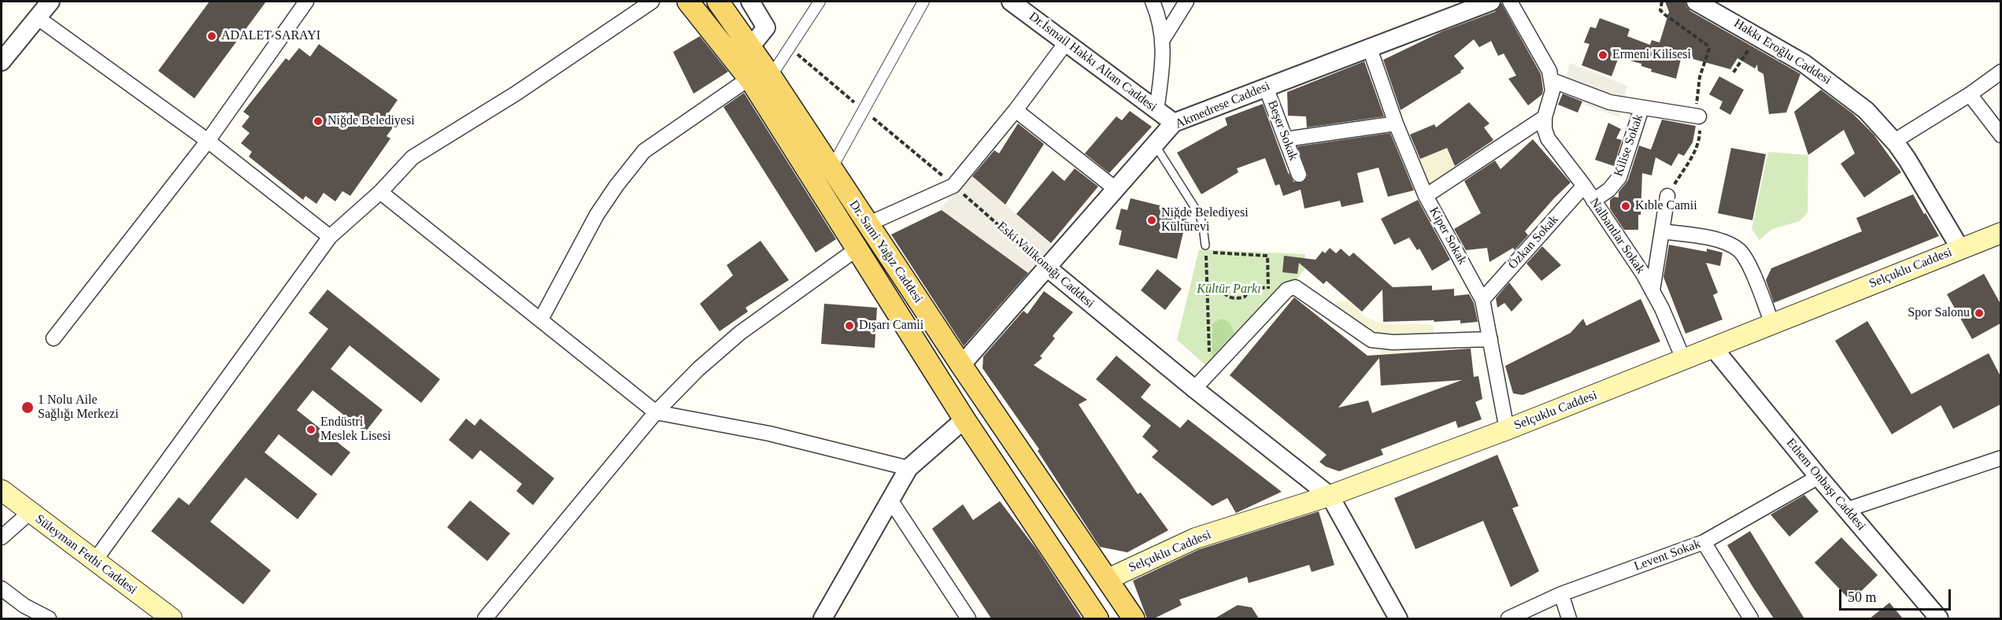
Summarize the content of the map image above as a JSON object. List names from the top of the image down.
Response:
{
  "streets": {
    "main road": ["Dr. Sami Yağız Caddesi", "Selçuklu Caddesi", "Süleyman Fethi Caddesi"],
    "street": [
      "Hakkı Eroğlu Caddesi",
      "Dr.İsmail Hakkı Altan Caddesi",
      "Akmedrese Caddesi",
      "Beşer Sokak",
      "Kilise Sokak",
      "Kiper Sokak",
      "Nalbantlar Sokak",
      "Özkan Sokak",
      "Eski Valikonağı Caddesi",
      "Ethem Onbaşı Caddesi",
      "Levent Sokak"
    ]
  },
  "crossings": [
    ["Hakkı Eroğlu Caddesi", "Selçuklu Caddesi"],
    ["Dr.İsmail Hakkı Altan Caddesi", "Akmedrese Caddesi"],
    ["Akmedrese Caddesi", "Beşer Sokak"],
    ["Akmedrese Caddesi", "Kiper Sokak"],
    ["Akmedrese Caddesi", "Dr. Sami Yağız Caddesi"],
    ["Akmedrese Caddesi", "Eski Valikonağı Caddesi"],
    ["Kilise Sokak", "Nalbantlar Sokak"],
    ["Kiper Sokak", "Özkan Sokak"],
    ["Kiper Sokak", "Selçuklu Caddesi"],
    ["Nalbantlar Sokak", "Özkan Sokak"],
    ["Nalbantlar Sokak", "Selçuklu Caddesi"],
    ["Dr. Sami Yağız Caddesi", "Selçuklu Caddesi"],
    ["Eski Valikonağı Caddesi", "Selçuklu Caddesi"],
    ["Selçuklu Caddesi", "Ethem Onbaşı Caddesi"],
    ["Ethem Onbaşı Caddesi", "Levent Sokak"]
  ],
  "parks": ["Kültür Parkı"],
  "places": [
    "ADALET SARAYI",
    "Ermeni Kilisesi",
    "Niğde Belediyesi",
    "Kıble Camii",
    "Niğde Belediyesi Kültürevi",
    "Spor Salonu",
    "Dışarı Camii",
    "1 Nolu Aile Sağlığı Merkezi",
    "Endüstri Meslek Lisesi"
  ],
  "scale_bar": "50 m"
}
